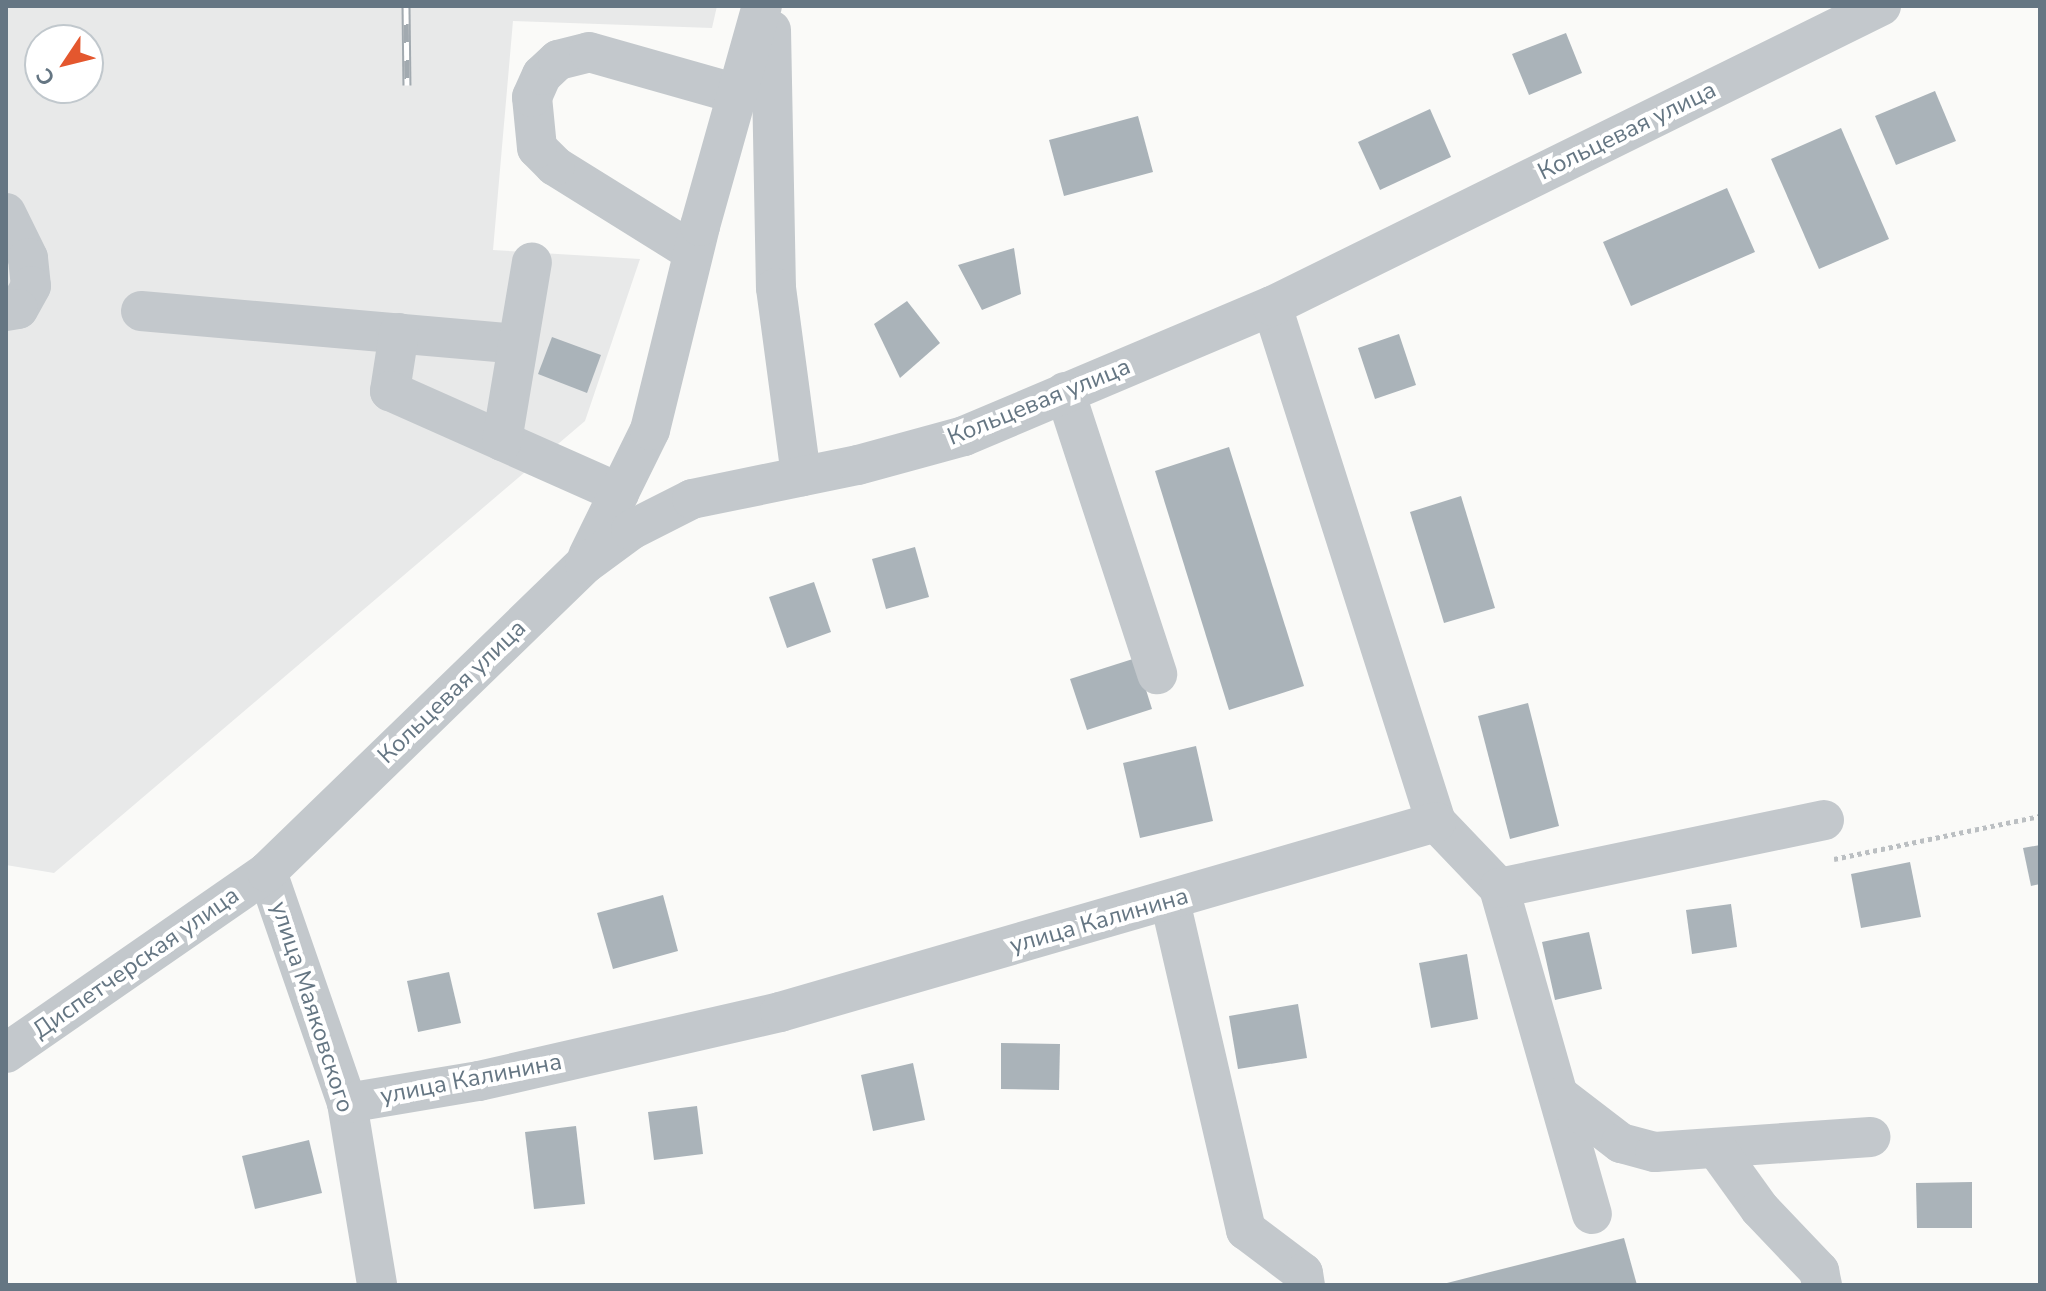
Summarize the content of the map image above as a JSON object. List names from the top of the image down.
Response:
{
  "streets": {
    "street": [
      "Кольцевая улица",
      "улица Калинина",
      "Диспетчерская улица",
      "улица Маяковского"
    ]
  },
  "crossings": [
    ["Кольцевая улица", "Диспетчерская улица"],
    ["Кольцевая улица", "улица Маяковского"],
    ["улица Калинина", "улица Маяковского"],
    ["Диспетчерская улица", "улица Маяковского"]
  ],
  "north": "bottom left"
}
